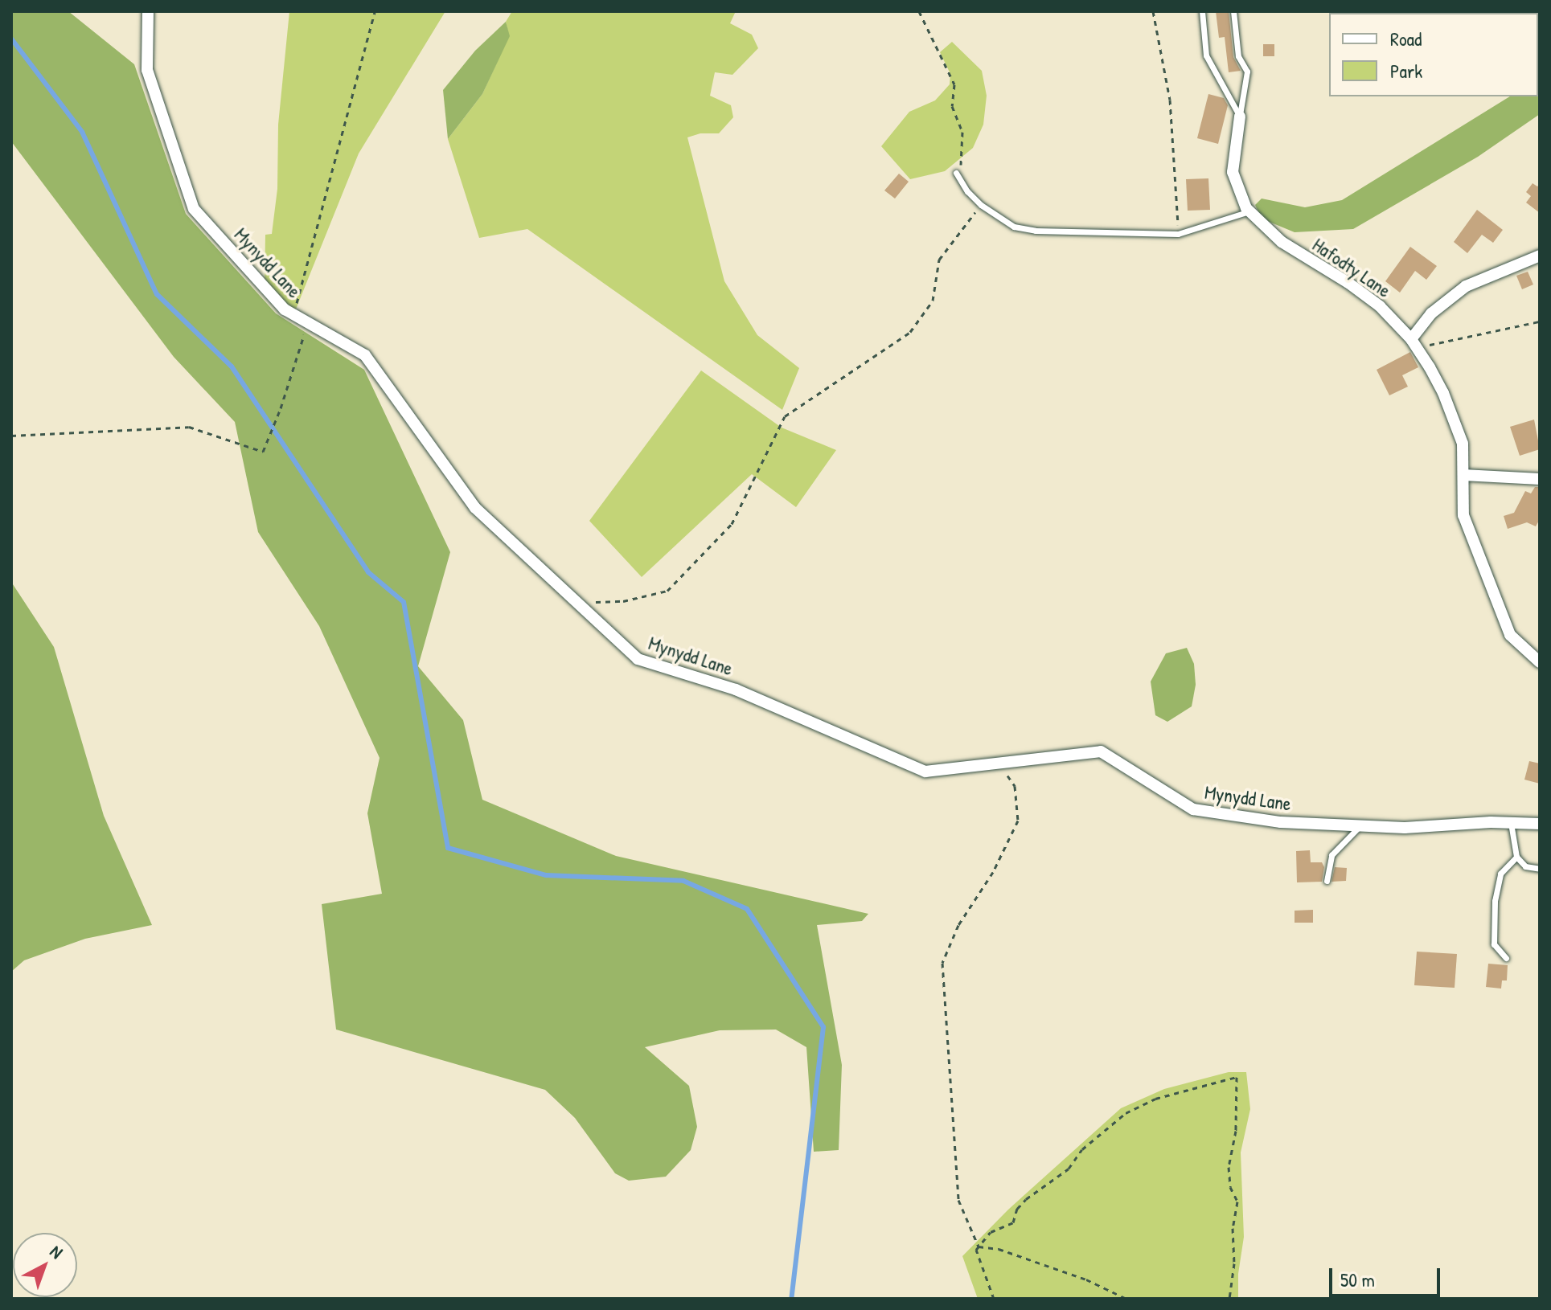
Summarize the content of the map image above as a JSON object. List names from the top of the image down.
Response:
{
  "streets": {
    "street": ["Mynydd Lane", "Hafodty Lane"]
  },
  "legend": ["Road", "Park"],
  "scale_bar": "50 m",
  "north": "top right"
}
